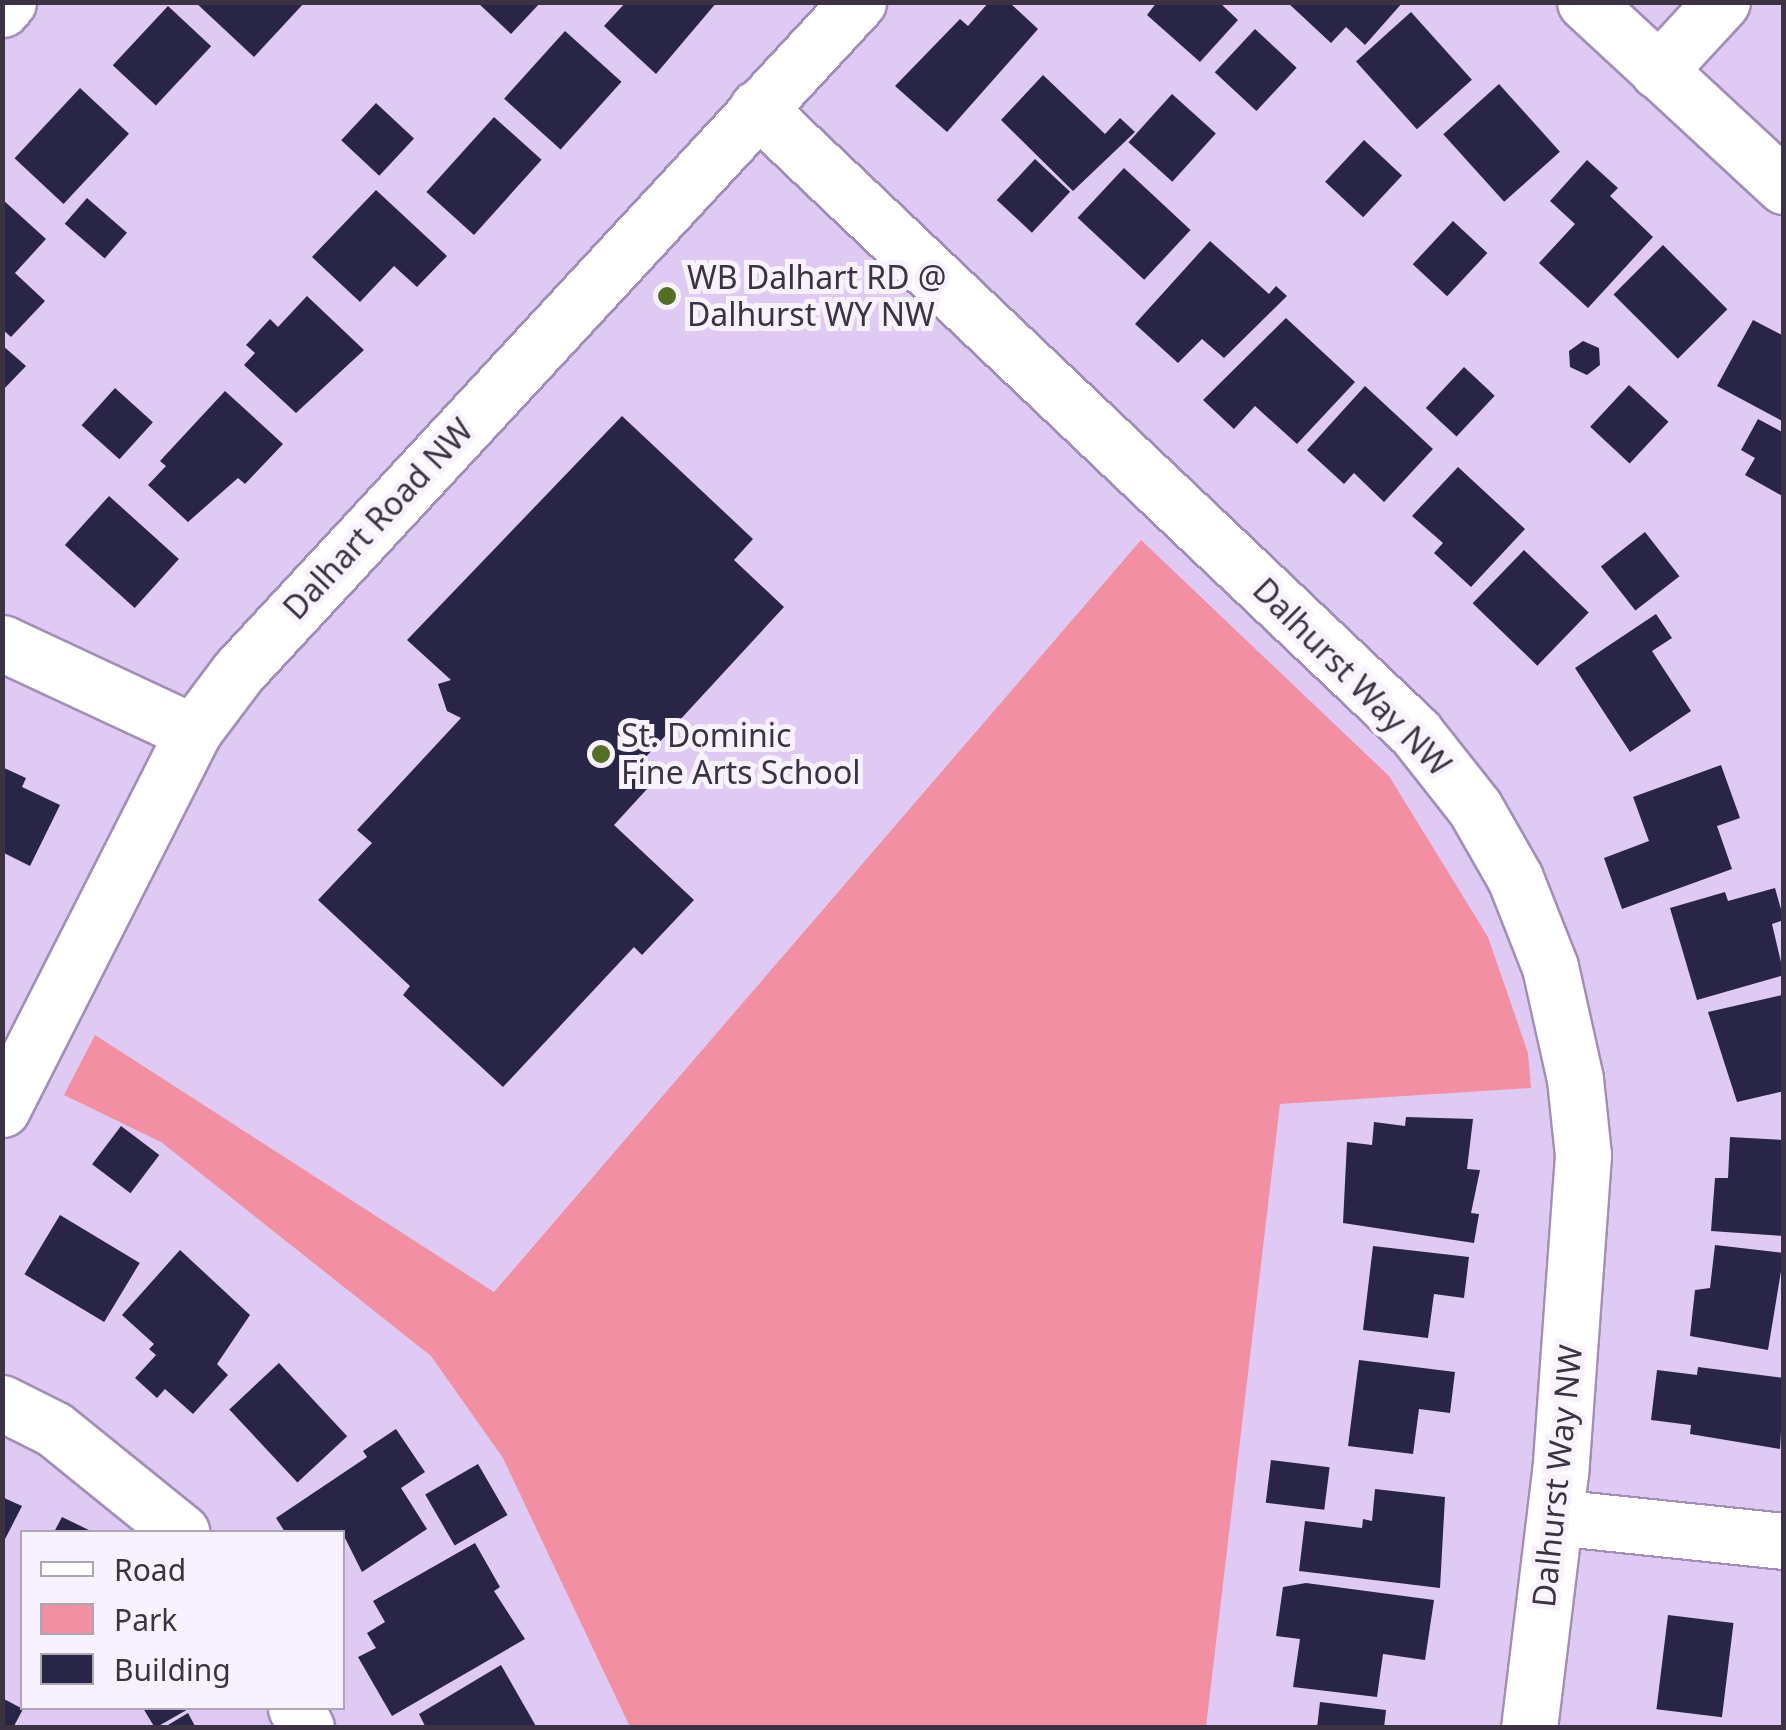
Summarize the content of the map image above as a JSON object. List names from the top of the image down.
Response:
{
  "streets": {
    "street": ["Dalhart Road NW", "Dalhurst Way NW"]
  },
  "crossings": [
    ["Dalhart Road NW", "Dalhurst Way NW"]
  ],
  "places": ["WB Dalhart RD @ Dalhurst WY NW", "St. Dominic Fine Arts School"],
  "legend": ["Road", "Park", "Building"]
}
